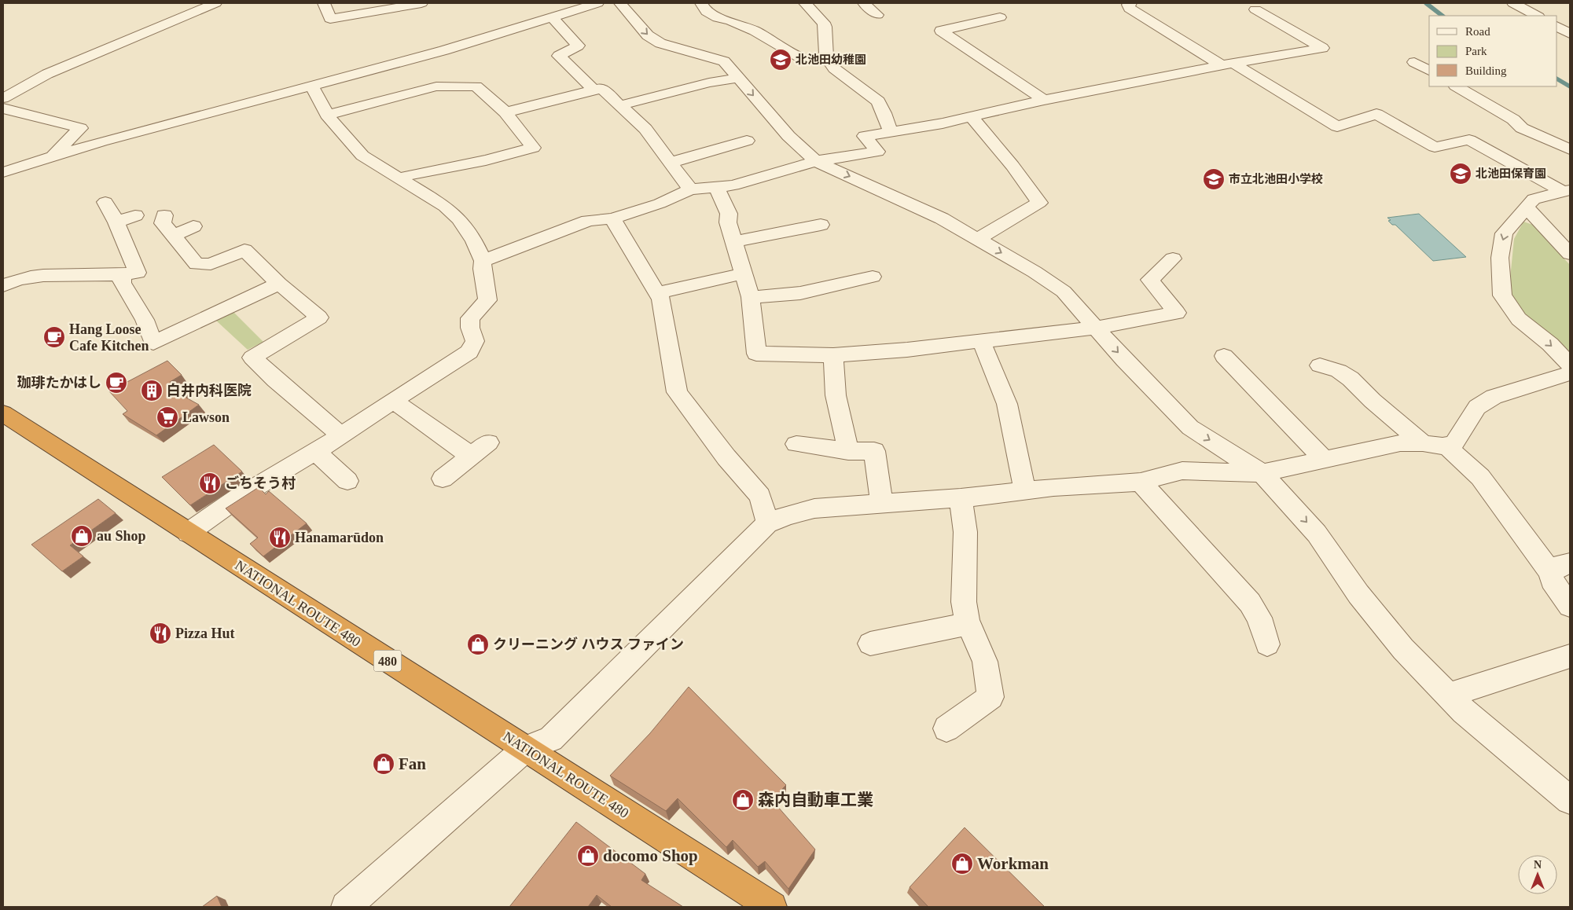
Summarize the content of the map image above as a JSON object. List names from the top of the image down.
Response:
{
  "streets": {
    "highway": ["NATIONAL ROUTE 480", "480"]
  },
  "places": {
    "school or university": ["北池田幼稚園", "北池田保育園", "市立北池田小学校"],
    "cafe": ["Hang Loose Cafe Kitchen", "珈琲たかはし"],
    "building": ["白井内科医院"],
    "supermarket": ["Lawson"],
    "restaurant": ["ごちそう村", "Hanamarūdon", "Pizza Hut"],
    "shop": [
      "au Shop",
      "クリーニング ハウス ファイン",
      "Fan",
      "森内自動車工業",
      "docomo Shop",
      "Workman"
    ]
  },
  "legend": ["Road", "Park", "Building"],
  "north": "top"
}
